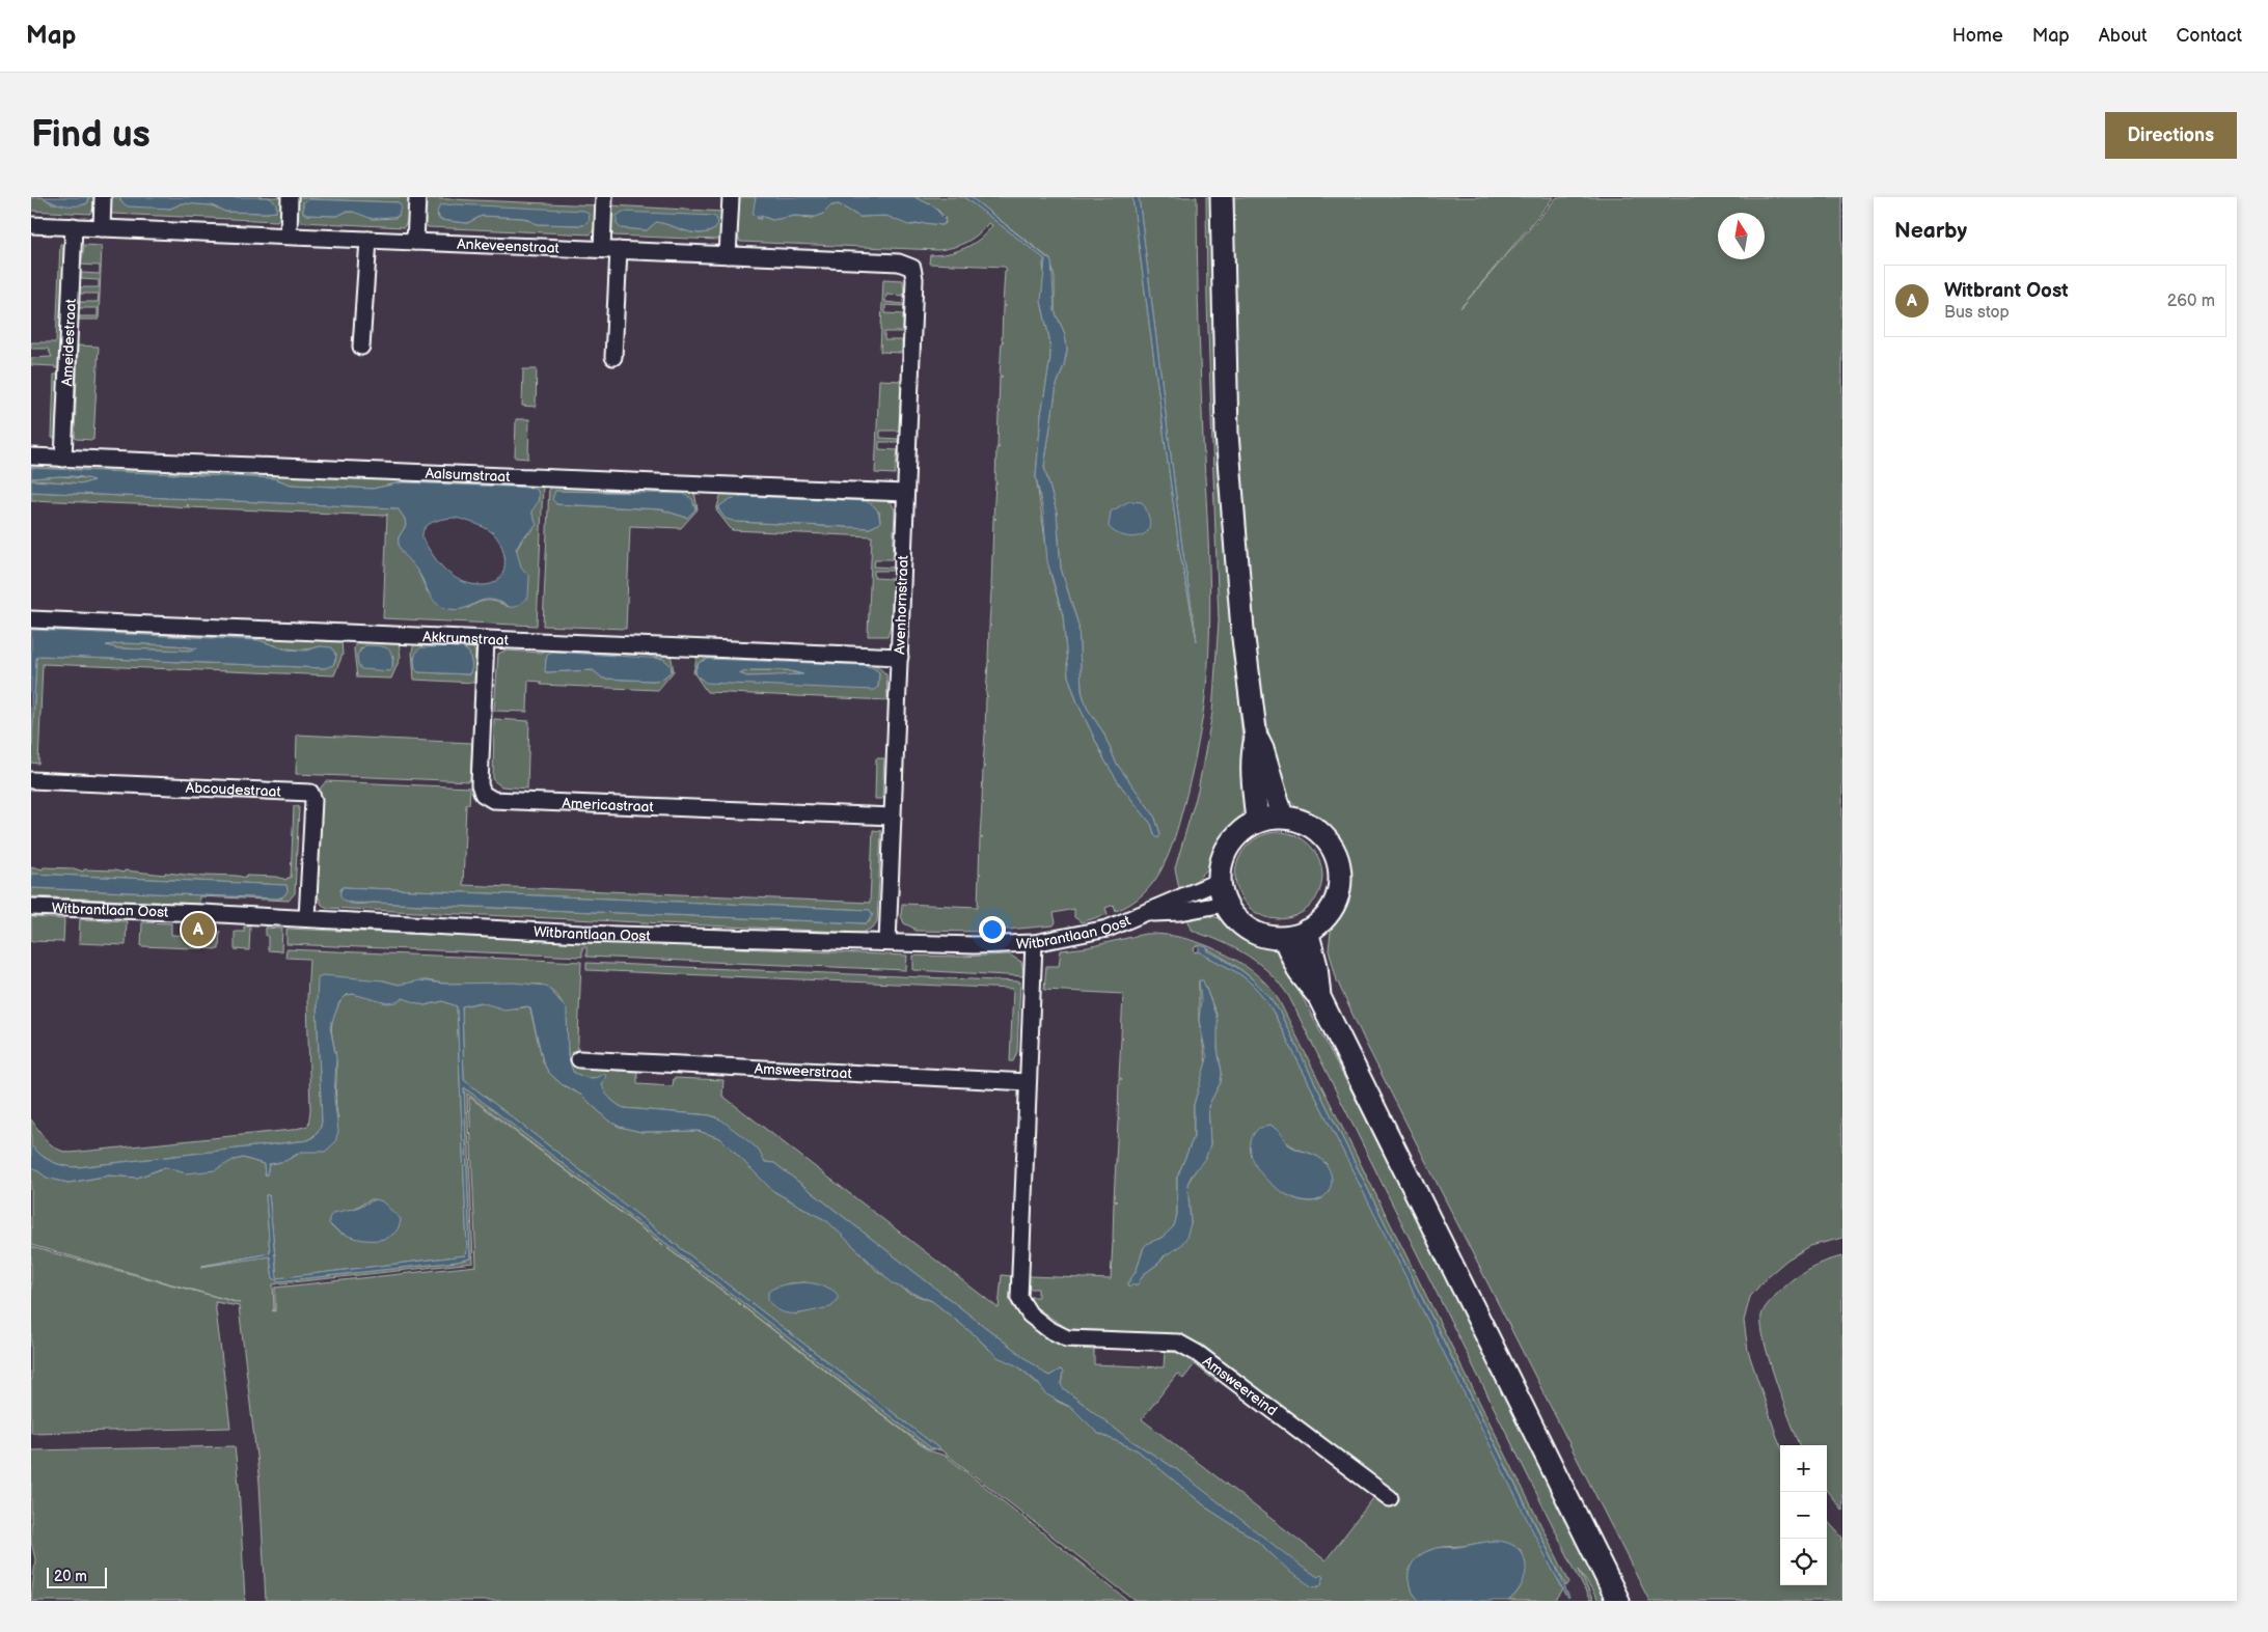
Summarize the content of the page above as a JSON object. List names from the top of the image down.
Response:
{
  "streets": {
    "street": [
      "Ankeveenstraat",
      "Ameidestraat",
      "Aalsumstraat",
      "Avenhornstraat",
      "Akkrumstraat",
      "Abcoudestraat",
      "Americastraat",
      "Witbrantlaan Oost",
      "Amsweerstraat",
      "Amsweereind"
    ]
  },
  "crossings": [
    ["Ankeveenstraat", "Ameidestraat"],
    ["Ankeveenstraat", "Avenhornstraat"],
    ["Ameidestraat", "Aalsumstraat"],
    ["Aalsumstraat", "Avenhornstraat"],
    ["Avenhornstraat", "Akkrumstraat"],
    ["Avenhornstraat", "Americastraat"],
    ["Avenhornstraat", "Witbrantlaan Oost"],
    ["Akkrumstraat", "Americastraat"],
    ["Abcoudestraat", "Witbrantlaan Oost"],
    ["Amsweerstraat", "Amsweereind"]
  ],
  "scale_bar": "20 m",
  "north": "top",
  "page": {
    "header": "Map",
    "nav": [
      "Home",
      "Map",
      "About",
      "Contact"
    ],
    "buttons": "Directions",
    "title": "Find us",
    "heading": "Nearby",
    "list": [
      {
        "mark": "A",
        "name": "Witbrant Oost",
        "note": "Bus stop",
        "value": "260 m"
      }
    ],
    "pins": "A",
    "map_buttons": ["+", "−"],
    "scale": "20 m"
  }
}
